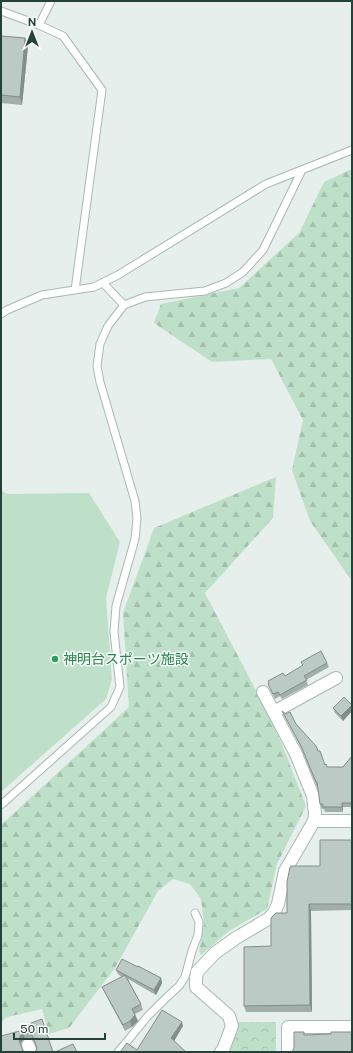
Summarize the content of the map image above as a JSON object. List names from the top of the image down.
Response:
{
  "places": ["神明台スポーツ施設"],
  "scale_bar": "50 m",
  "north": "top"
}
